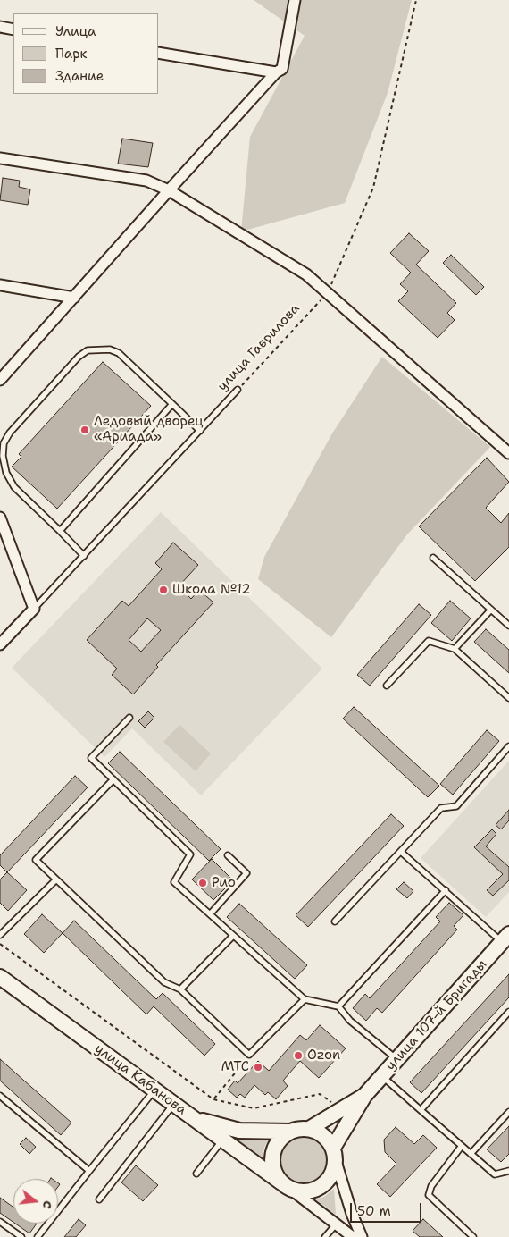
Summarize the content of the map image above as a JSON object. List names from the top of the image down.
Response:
{
  "streets": {
    "main road": ["улица 107-й Бригады", "улица Кабанова"],
    "street": ["улица Гаврилова"]
  },
  "places": [
    "Ледовый дворец «Ариада»",
    "Школа №12",
    "Рио",
    "Ozon",
    "МТС"
  ],
  "legend": ["Улица", "Парк", "Здание"],
  "scale_bar": "50 m",
  "north": "right"
}
